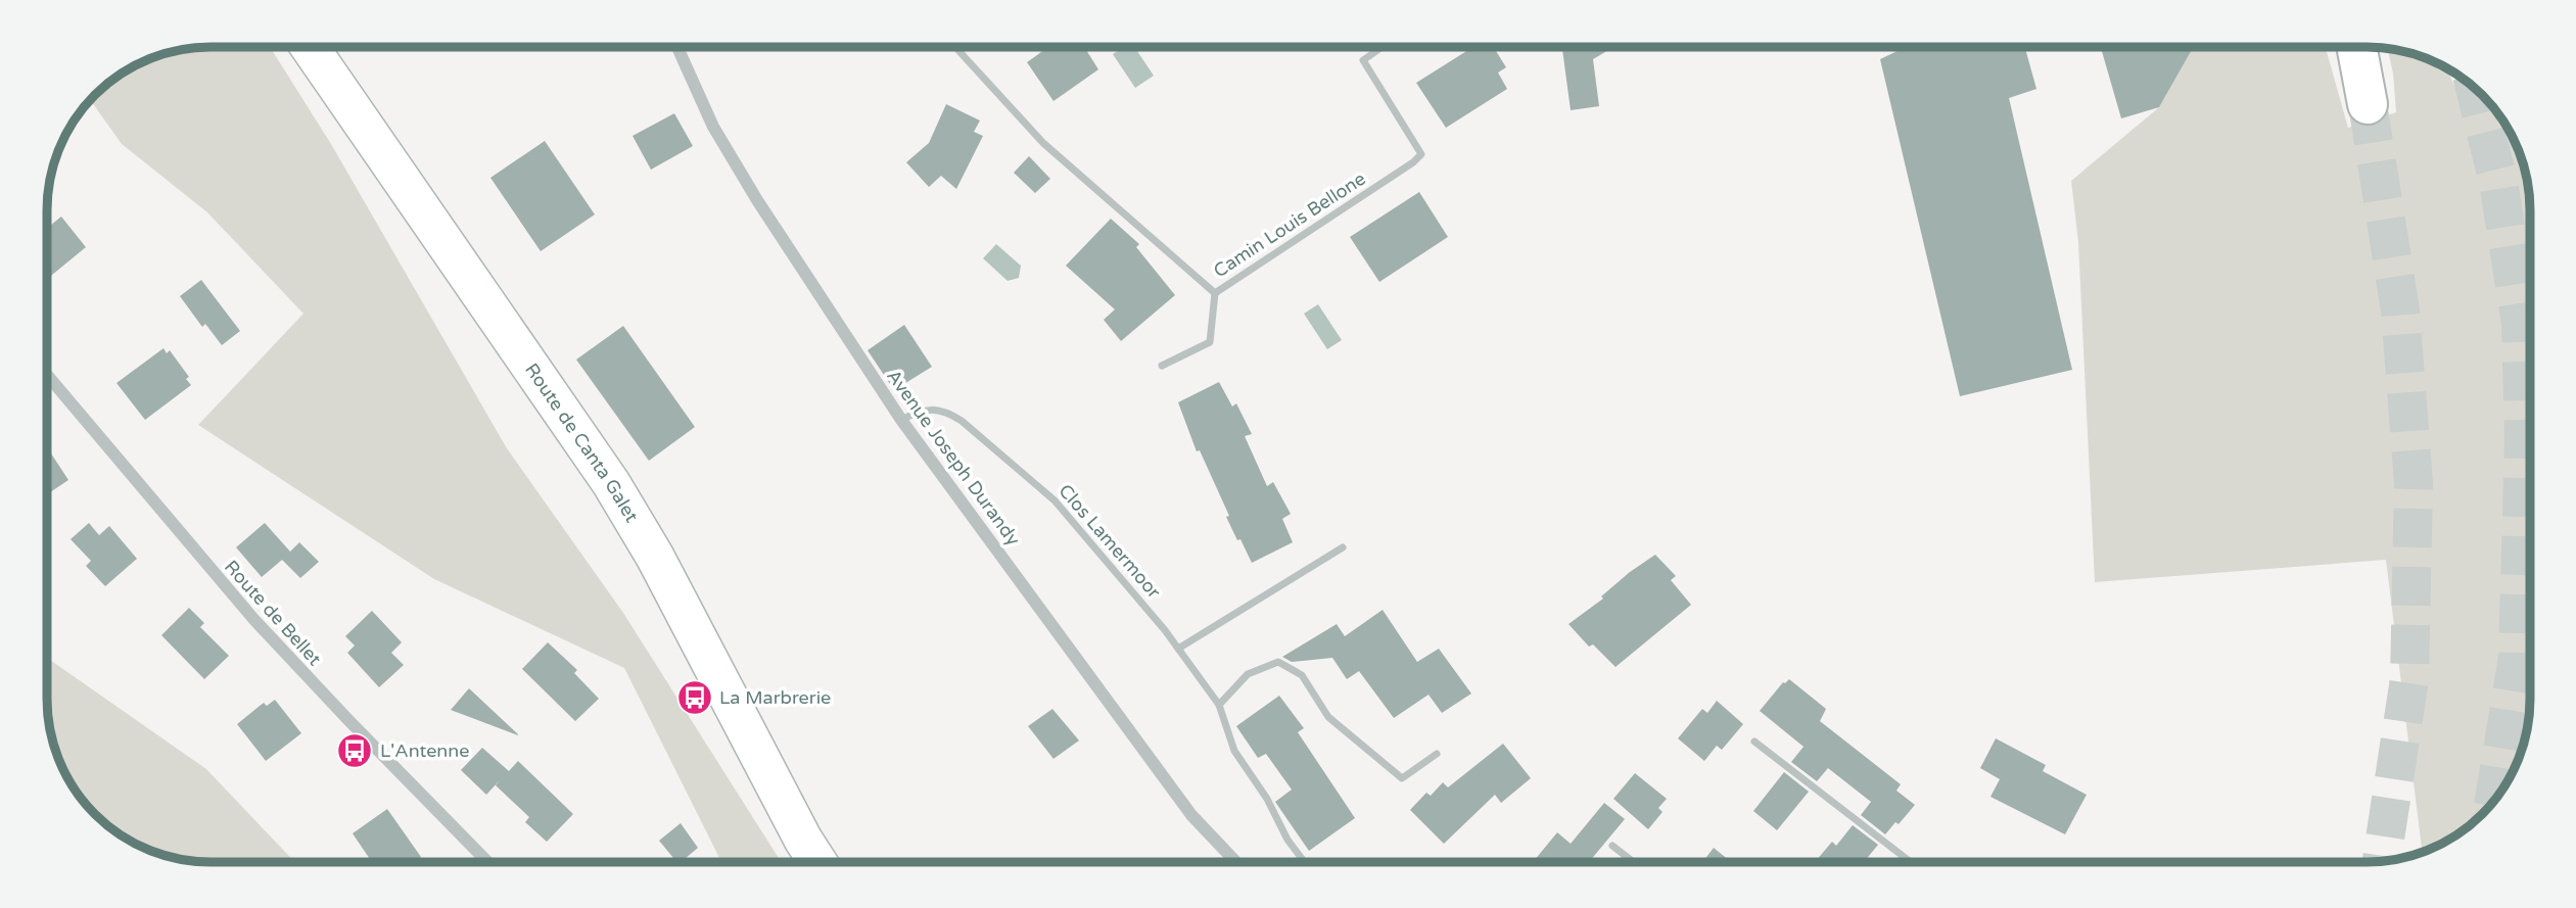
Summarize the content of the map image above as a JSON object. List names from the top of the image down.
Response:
{
  "streets": {
    "main road": ["Route de Canta Galet"],
    "street": [
      "Camin Louis Bellone",
      "Avenue Joseph Durandy",
      "Clos Lamermoor",
      "Route de Bellet"
    ]
  },
  "crossings": [
    ["Avenue Joseph Durandy", "Clos Lamermoor"]
  ],
  "places": {
    "bus stop": ["La Marbrerie", "L'Antenne"]
  }
}
